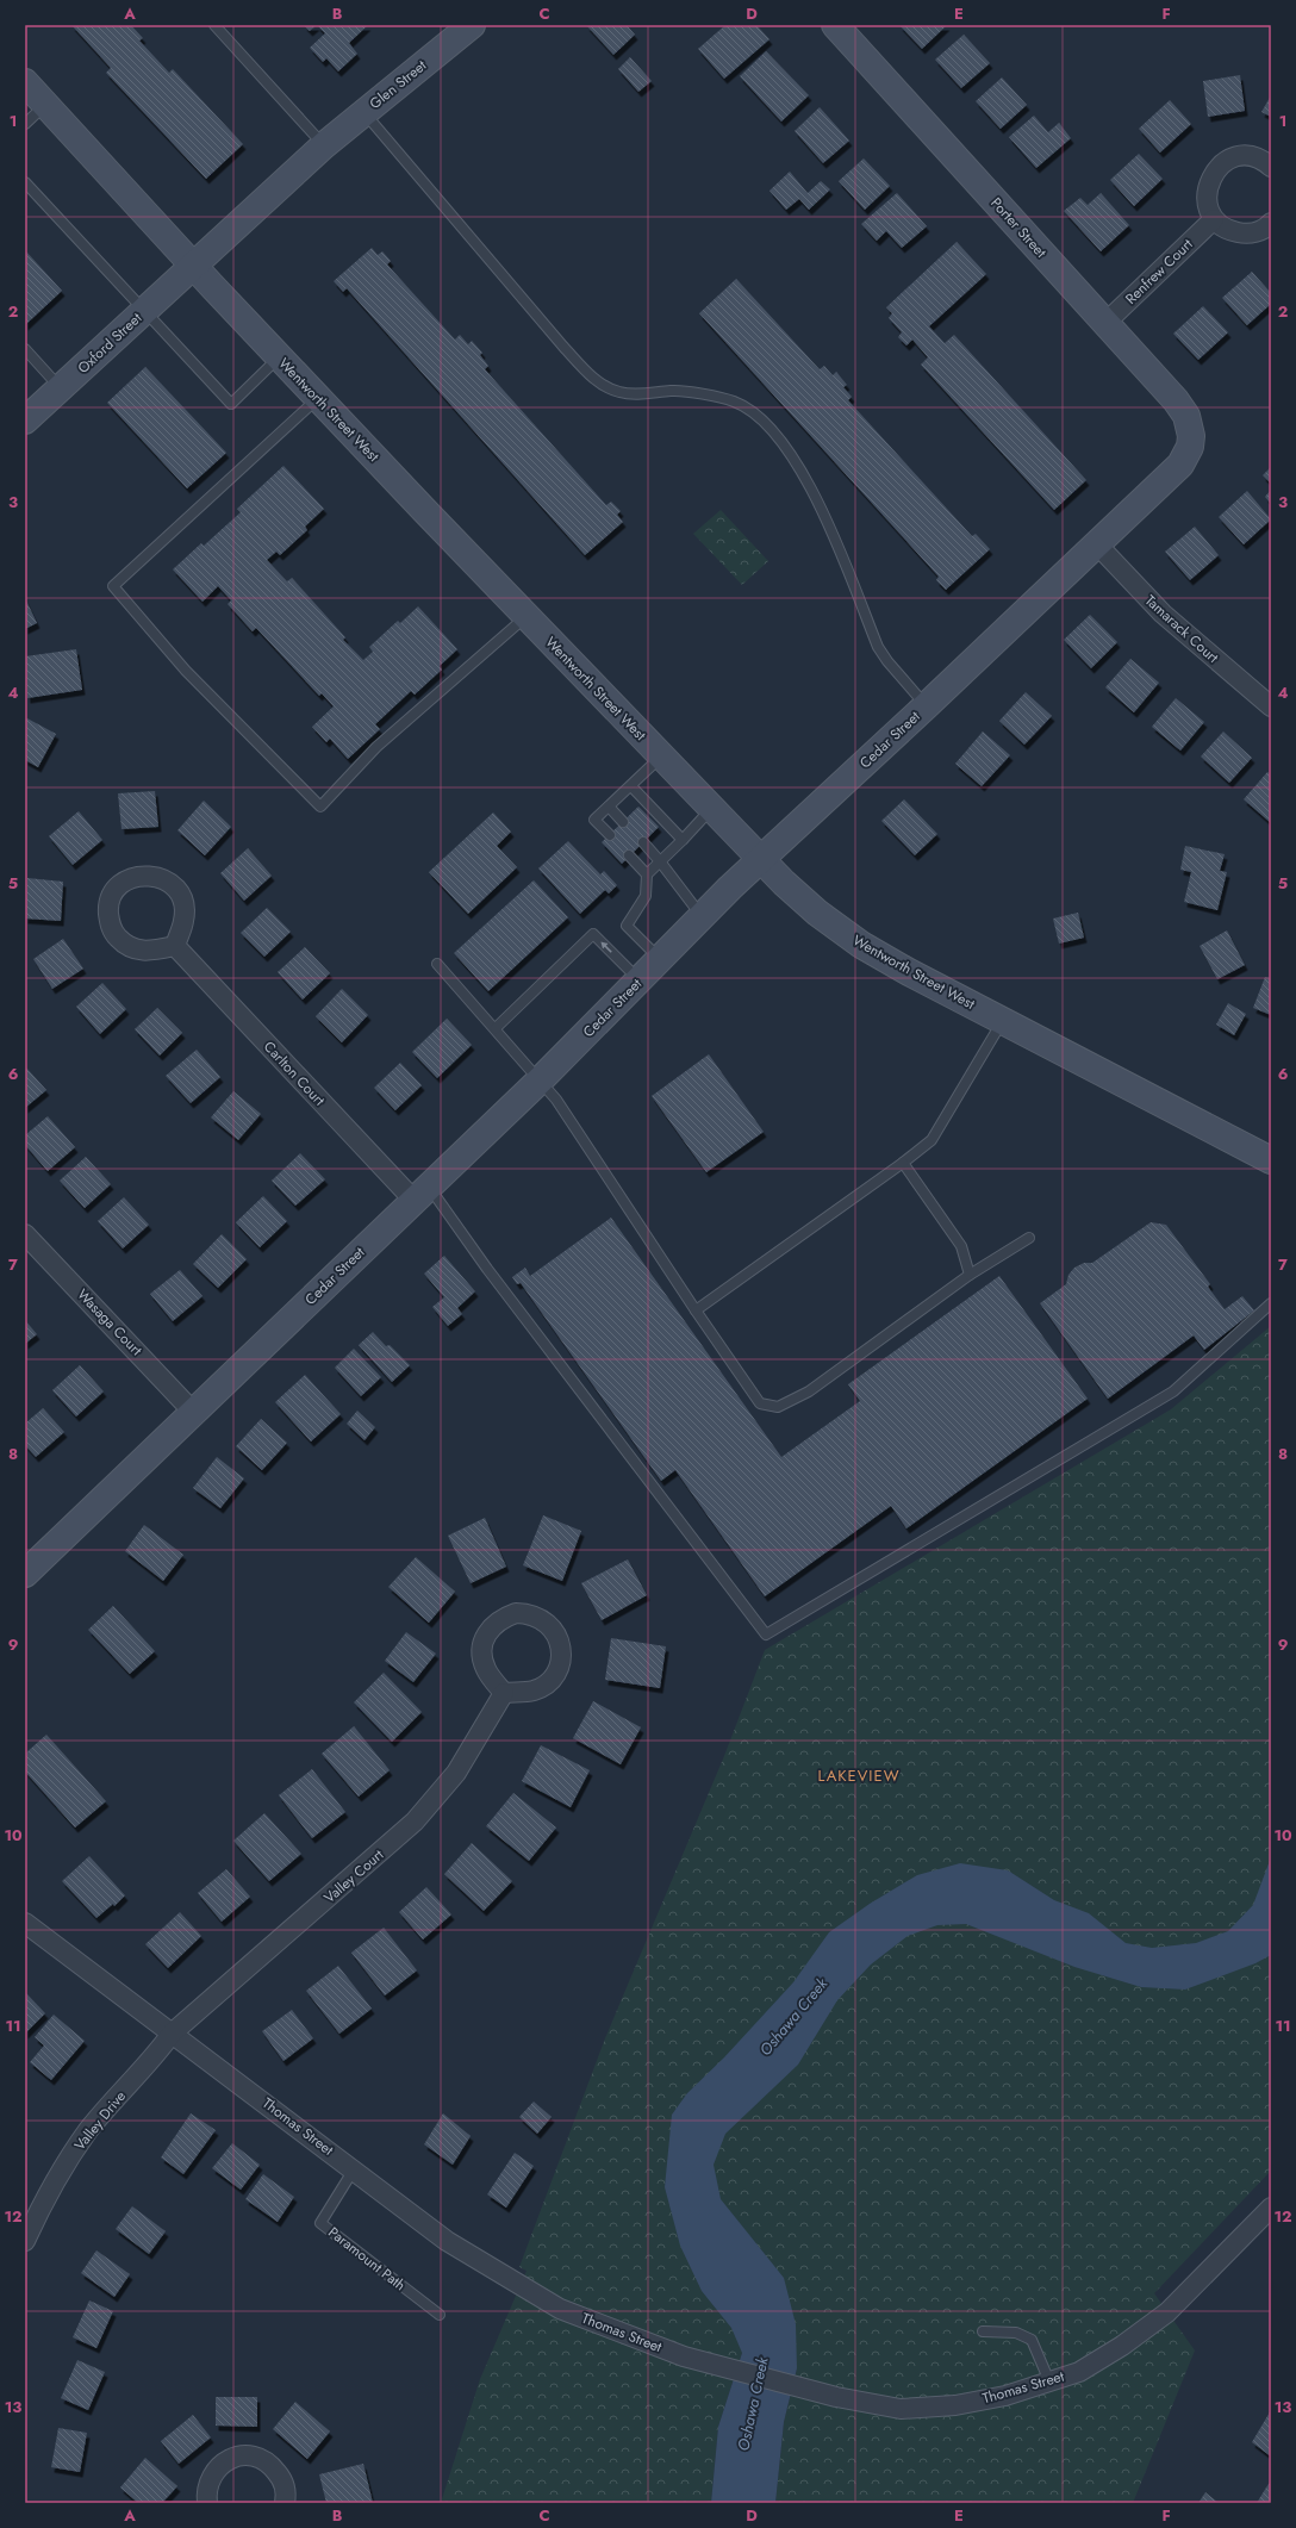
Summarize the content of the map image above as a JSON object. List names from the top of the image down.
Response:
{
  "streets": {
    "street": [
      "Glen Street",
      "Porter Street",
      "Renfrew Court",
      "Oxford Street",
      "Wentworth Street West",
      "Tamarack Court",
      "Cedar Street",
      "Carlton Court",
      "Wasaga Court",
      "Valley Court",
      "Valley Drive",
      "Thomas Street"
    ],
    "lane": ["Paramount Path"]
  },
  "crossings": [
    ["Glen Street", "Oxford Street"],
    ["Glen Street", "Wentworth Street West"],
    ["Porter Street", "Renfrew Court"],
    ["Porter Street", "Cedar Street"],
    ["Oxford Street", "Wentworth Street West"],
    ["Wentworth Street West", "Cedar Street"],
    ["Tamarack Court", "Cedar Street"],
    ["Cedar Street", "Carlton Court"],
    ["Cedar Street", "Wasaga Court"],
    ["Valley Court", "Valley Drive"],
    ["Valley Court", "Thomas Street"],
    ["Valley Drive", "Thomas Street"],
    ["Thomas Street", "Paramount Path"]
  ],
  "districts": ["LAKEVIEW"],
  "water": ["Oshawa Creek"],
  "grid": {
    "columns": [
      "A",
      "B",
      "C",
      "D",
      "E",
      "F"
    ],
    "rows": [
      "1",
      "2",
      "3",
      "4",
      "5",
      "6",
      "7",
      "8",
      "9",
      "10",
      "11",
      "12",
      "13"
    ]
  }
}
